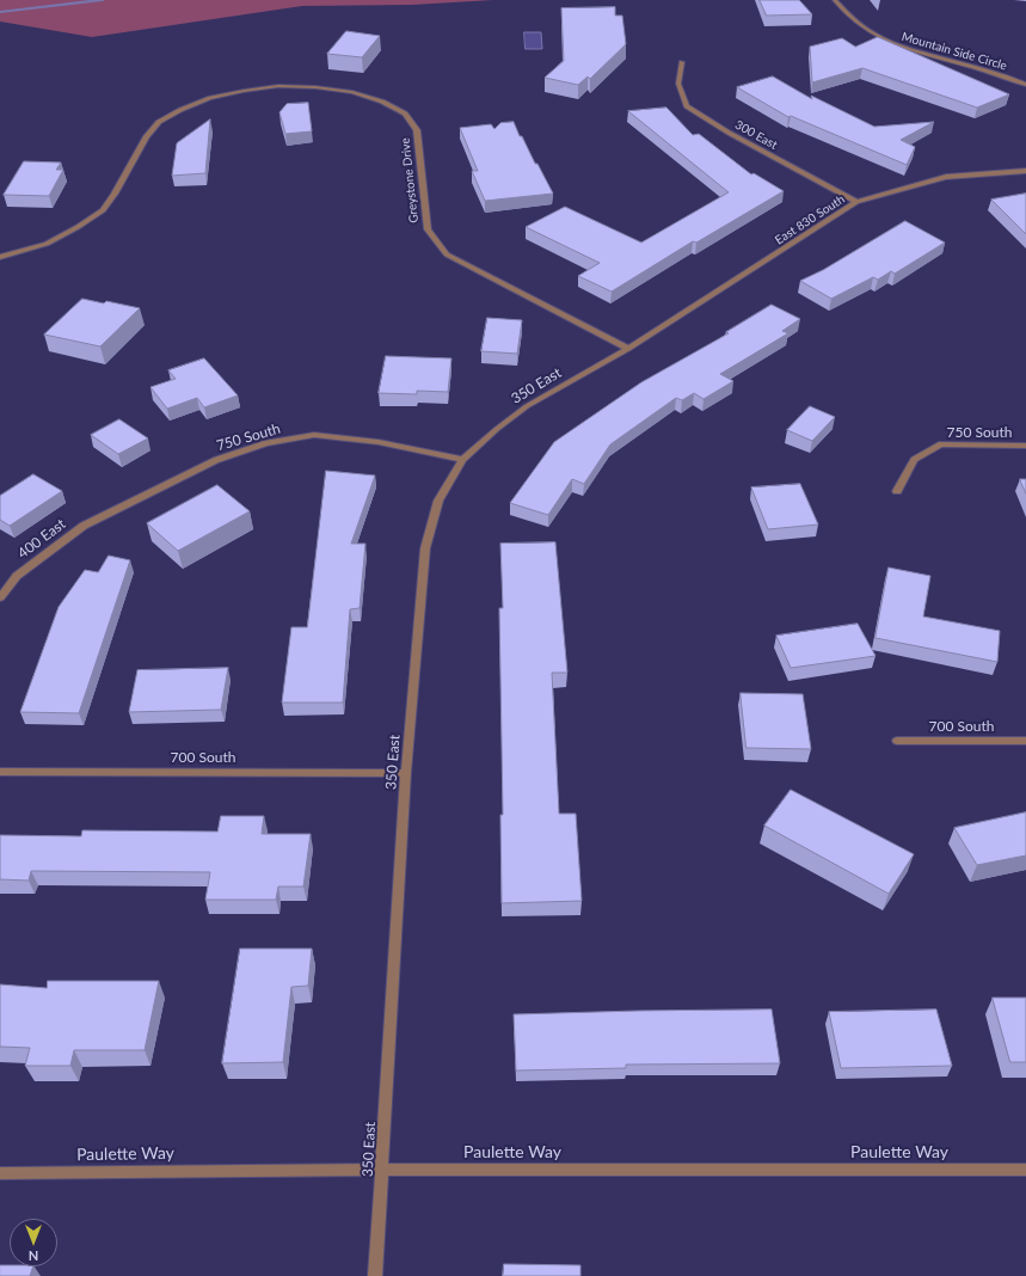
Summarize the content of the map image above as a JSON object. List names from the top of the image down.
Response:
{
  "streets": {
    "street": [
      "Mountain Side Circle",
      "300 East",
      "Greystone Drive",
      "East 830 South",
      "350 East",
      "750 South",
      "400 East",
      "700 South",
      "Paulette Way"
    ]
  },
  "crossings": [
    ["300 East", "East 830 South"],
    ["Greystone Drive", "East 830 South"],
    ["Greystone Drive", "350 East"],
    ["East 830 South", "350 East"],
    ["350 East", "750 South"],
    ["350 East", "700 South"],
    ["350 East", "Paulette Way"],
    ["750 South", "400 East"]
  ],
  "north": "bottom"
}
